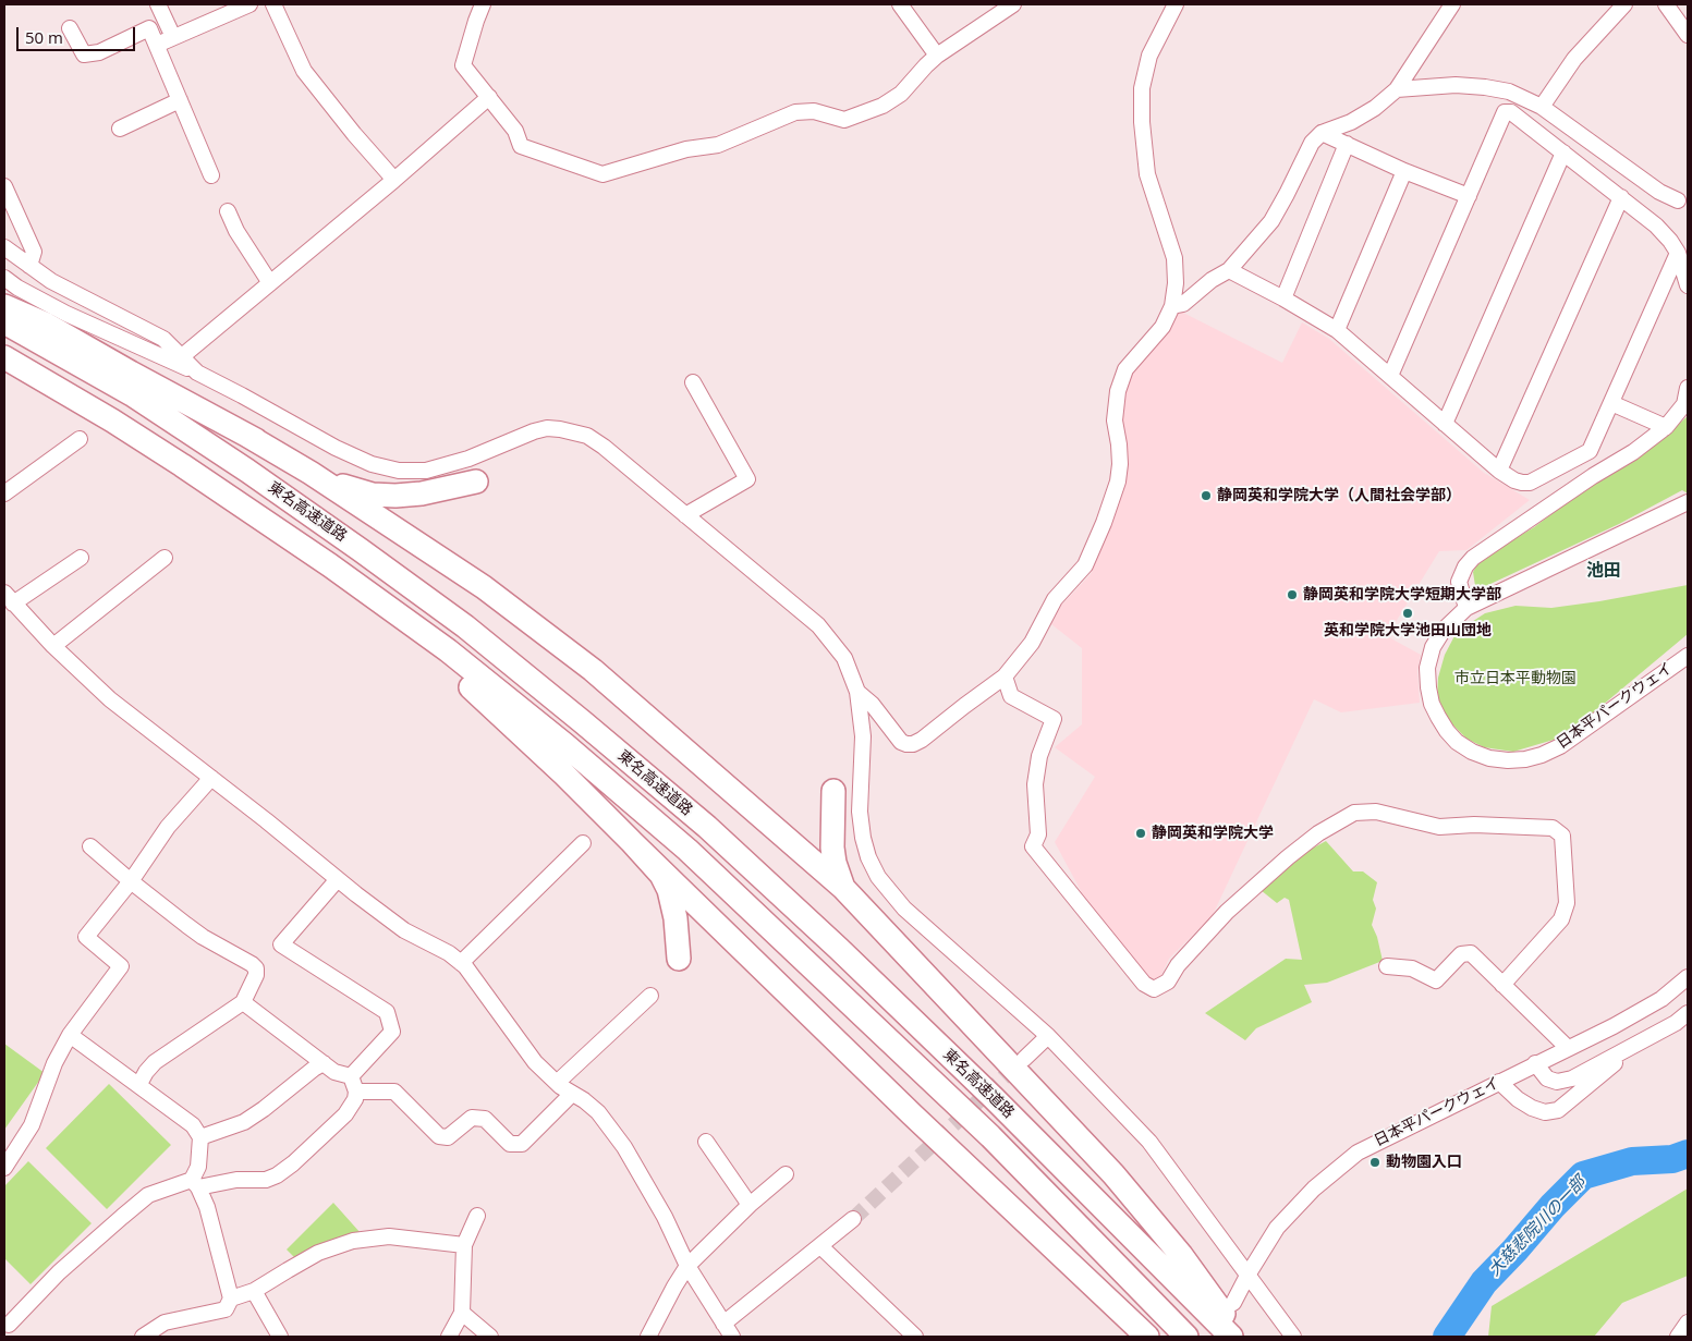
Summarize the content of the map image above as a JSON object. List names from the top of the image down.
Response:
{
  "streets": {
    "highway": ["東名高速道路"],
    "street": ["日本平パークウェイ"]
  },
  "districts": ["池田"],
  "water": ["大慈悲院川の一部"],
  "parks": ["市立日本平動物園"],
  "places": [
    "静岡英和学院大学（人間社会学部）",
    "静岡英和学院大学短期大学部",
    "英和学院大学池田山団地",
    "静岡英和学院大学",
    "動物園入口"
  ],
  "scale_bar": "50 m"
}
